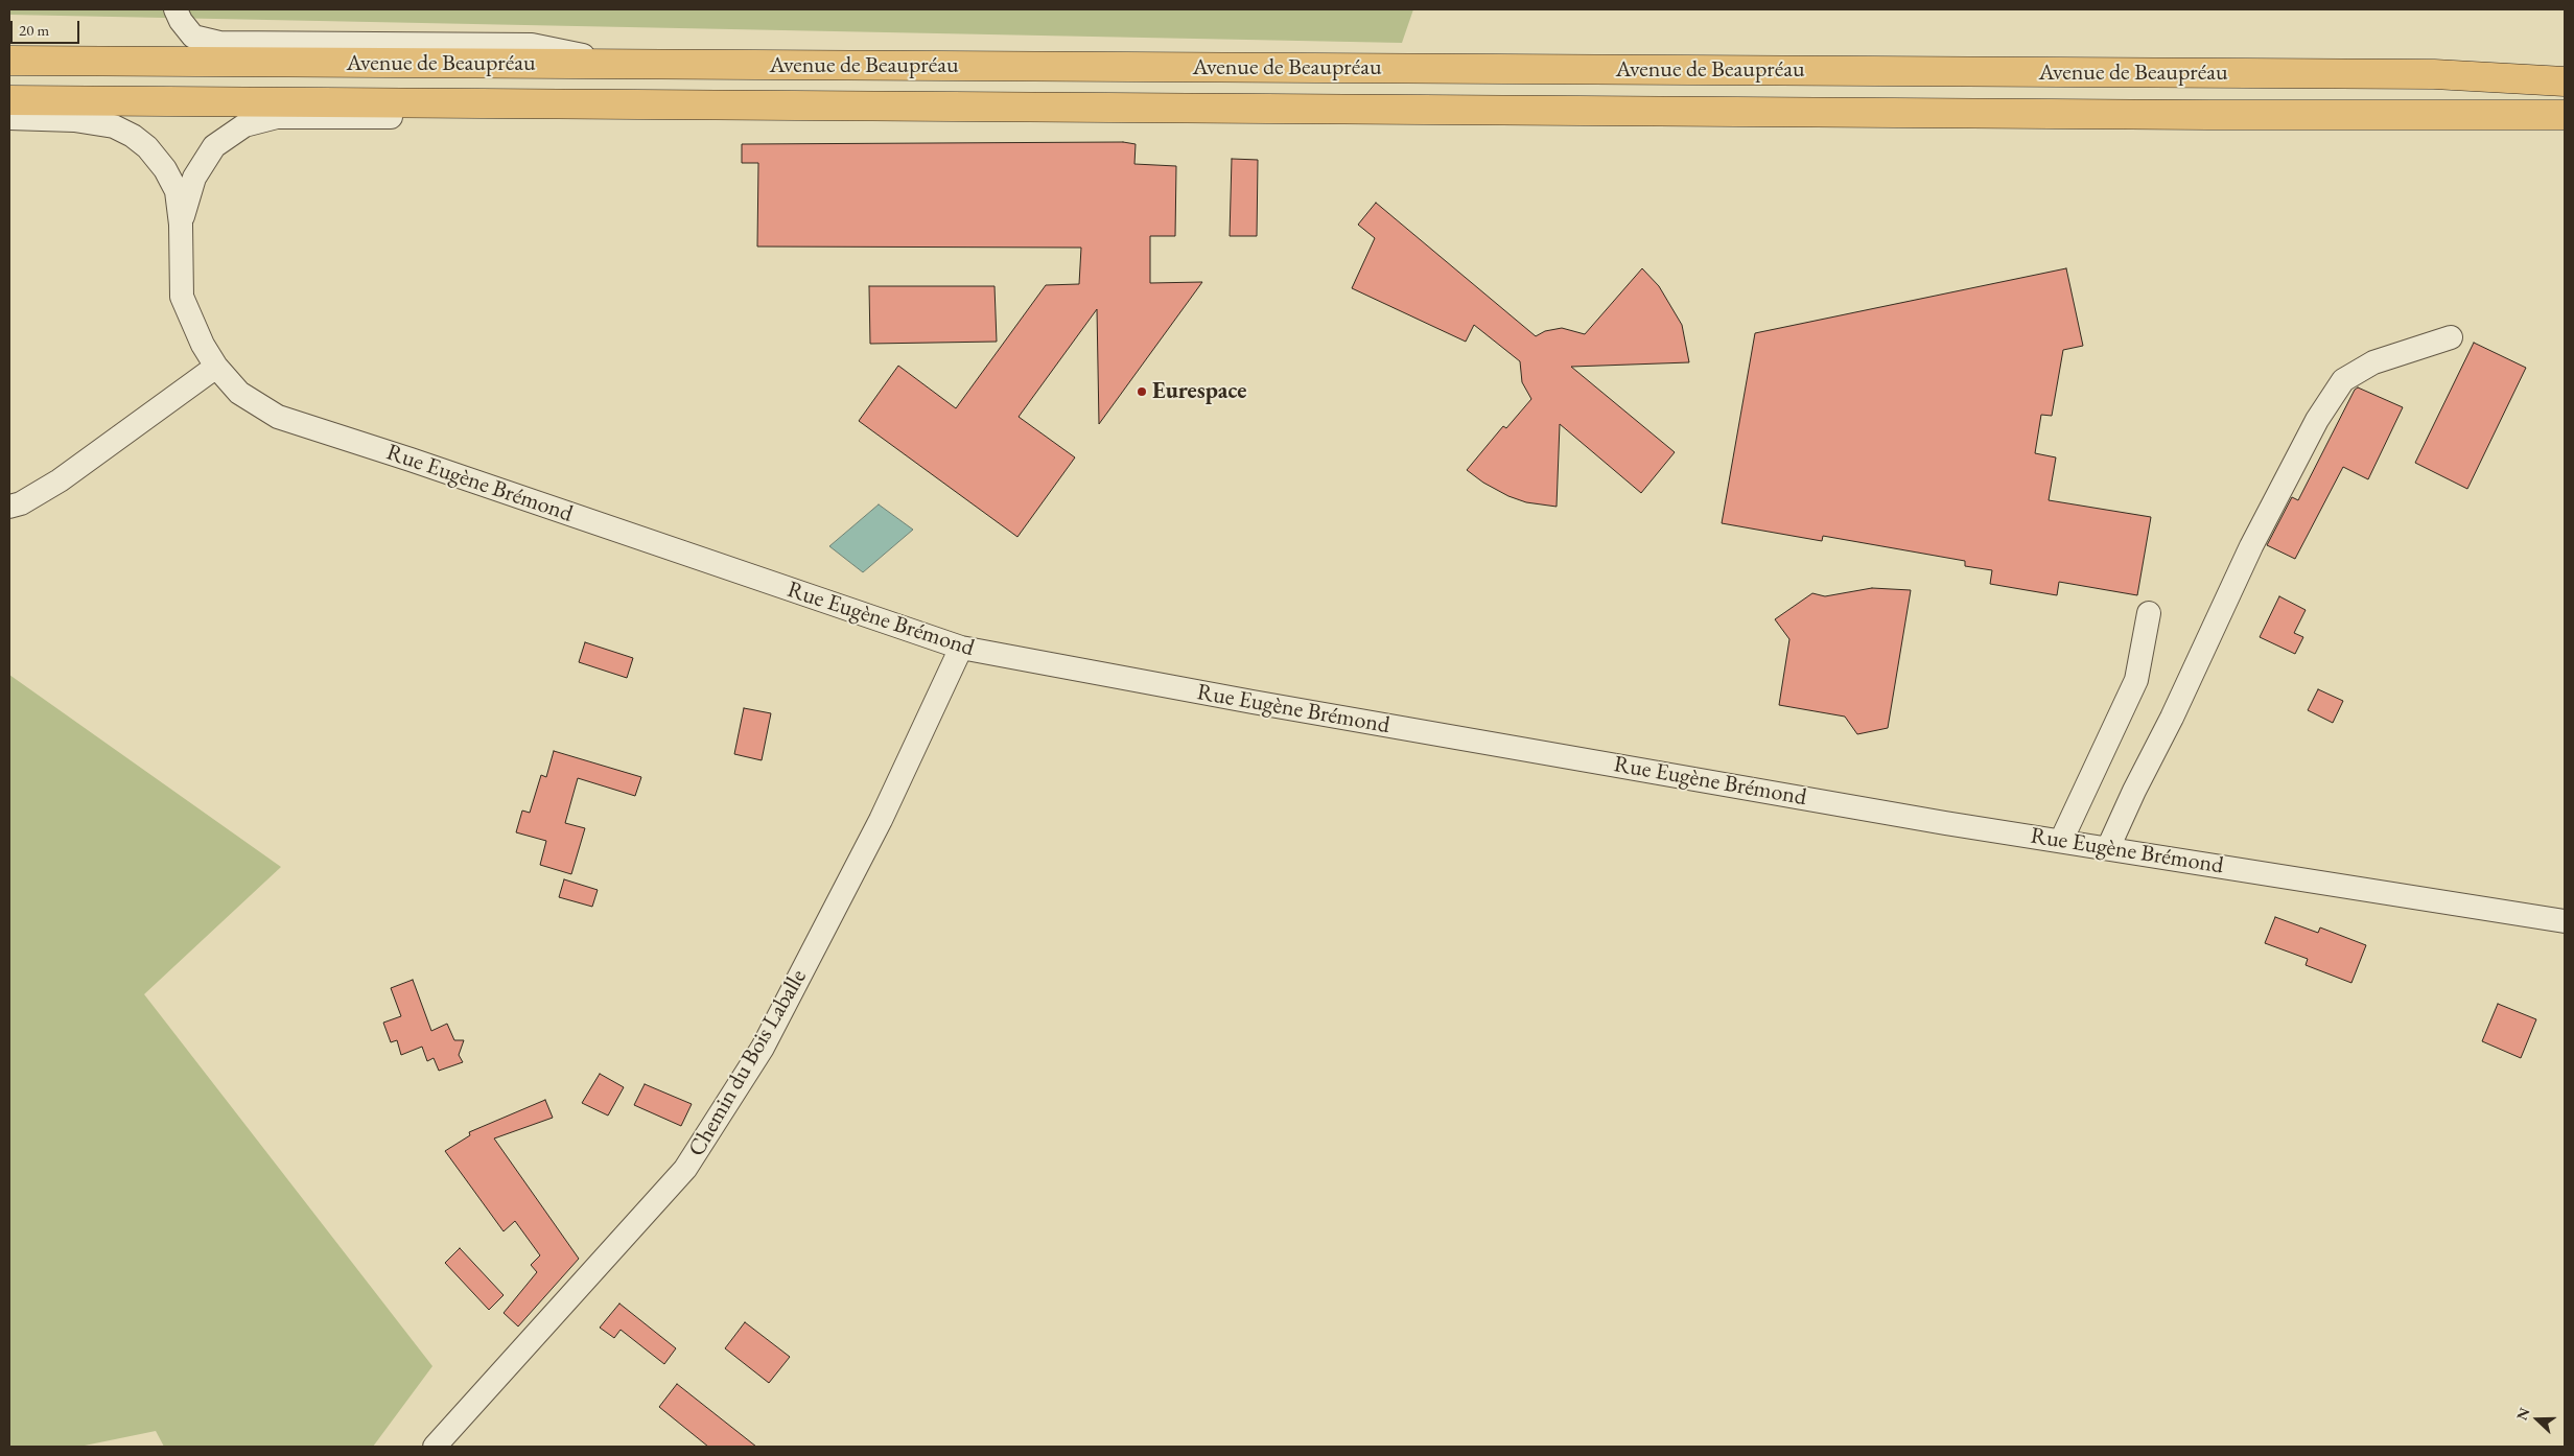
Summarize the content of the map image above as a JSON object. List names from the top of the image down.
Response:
{
  "streets": {
    "highway": ["Avenue de Beaupréau"],
    "street": ["Rue Eugène Brémond", "Chemin du Bois Laballe"]
  },
  "crossings": [
    ["Avenue de Beaupréau", "Rue Eugène Brémond"],
    ["Rue Eugène Brémond", "Chemin du Bois Laballe"]
  ],
  "places": ["Eurespace"],
  "scale_bar": "20 m",
  "north": "left"
}
